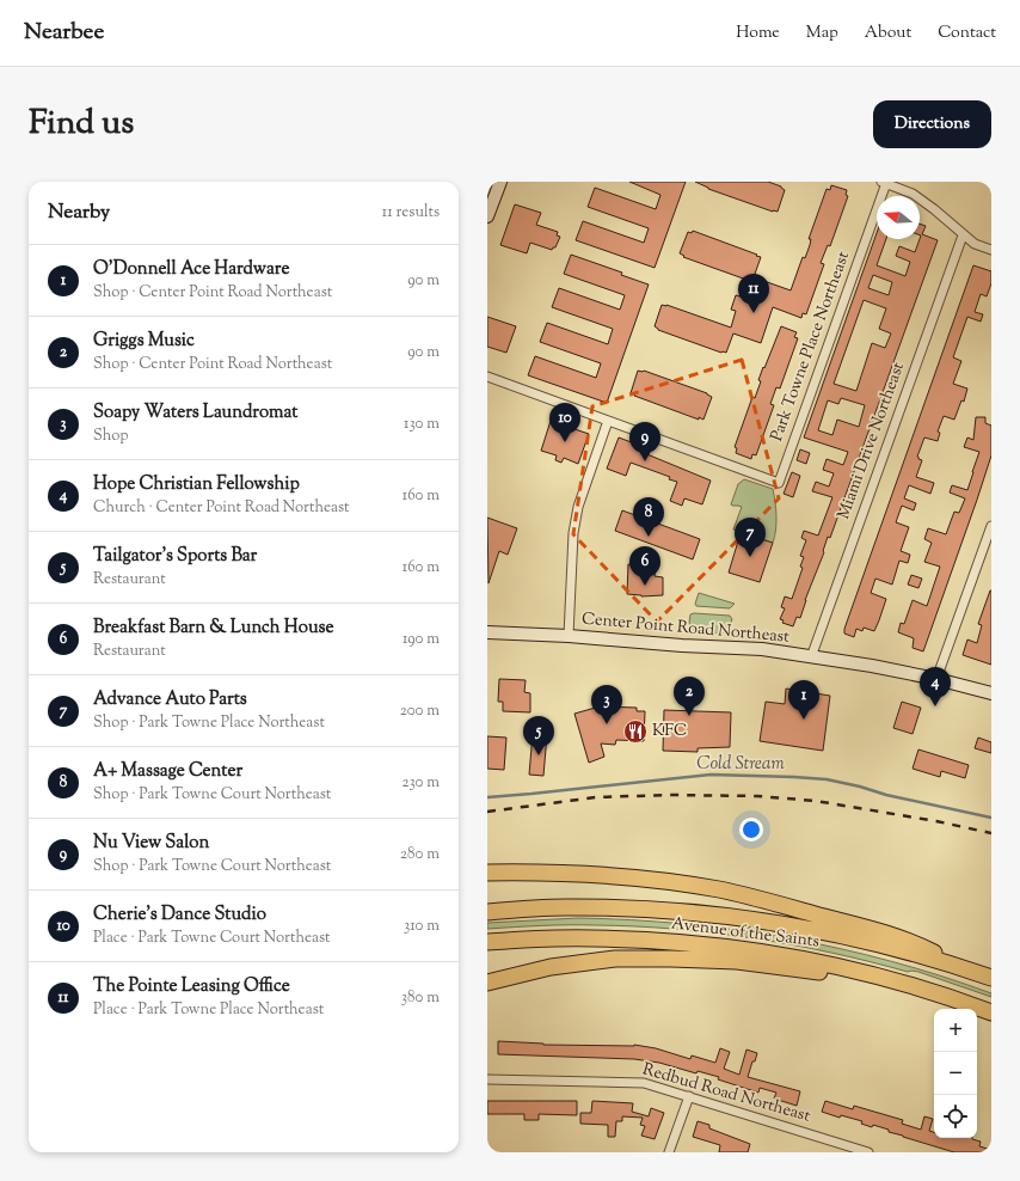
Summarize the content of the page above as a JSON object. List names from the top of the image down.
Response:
{
  "streets": {
    "highway": ["Avenue of the Saints"],
    "main road": ["Center Point Road Northeast"],
    "street": ["Park Towne Place Northeast", "Miami Drive Northeast", "Redbud Road Northeast"]
  },
  "crossings": [
    ["Miami Drive Northeast", "Center Point Road Northeast"]
  ],
  "water": ["Cold Stream"],
  "places": {
    "restaurant": ["KFC"]
  },
  "north": "left",
  "page": {
    "header": "Nearbee",
    "nav": [
      "Home",
      "Map",
      "About",
      "Contact"
    ],
    "title": "Find us",
    "buttons": "Directions",
    "heading": ["Nearby", "11 results"],
    "list": [
      {
        "mark": "1",
        "name": "O'Donnell Ace Hardware",
        "note": "Shop · Center Point Road Northeast",
        "value": "90 m"
      },
      {
        "mark": "2",
        "name": "Griggs Music",
        "note": "Shop · Center Point Road Northeast",
        "value": "90 m"
      },
      {
        "mark": "3",
        "name": "Soapy Waters Laundromat",
        "note": "Shop",
        "value": "130 m"
      },
      {
        "mark": "4",
        "name": "Hope Christian Fellowship",
        "note": "Church · Center Point Road Northeast",
        "value": "160 m"
      },
      {
        "mark": "5",
        "name": "Tailgator's Sports Bar",
        "note": "Restaurant",
        "value": "160 m"
      },
      {
        "mark": "6",
        "name": "Breakfast Barn & Lunch House",
        "note": "Restaurant",
        "value": "190 m"
      },
      {
        "mark": "7",
        "name": "Advance Auto Parts",
        "note": "Shop · Park Towne Place Northeast",
        "value": "200 m"
      },
      {
        "mark": "8",
        "name": "A+ Massage Center",
        "note": "Shop · Park Towne Court Northeast",
        "value": "230 m"
      },
      {
        "mark": "9",
        "name": "Nu View Salon",
        "note": "Shop · Park Towne Court Northeast",
        "value": "280 m"
      },
      {
        "mark": "10",
        "name": "Cherie's Dance Studio",
        "note": "Place · Park Towne Court Northeast",
        "value": "310 m"
      },
      {
        "mark": "11",
        "name": "The Pointe Leasing Office",
        "note": "Place · Park Towne Place Northeast",
        "value": "380 m"
      }
    ],
    "pins": [
      "11",
      "10",
      "9",
      "8",
      "7",
      "6",
      "4",
      "2",
      "1",
      "3",
      "5"
    ],
    "map_buttons": ["+", "−"]
  }
}
